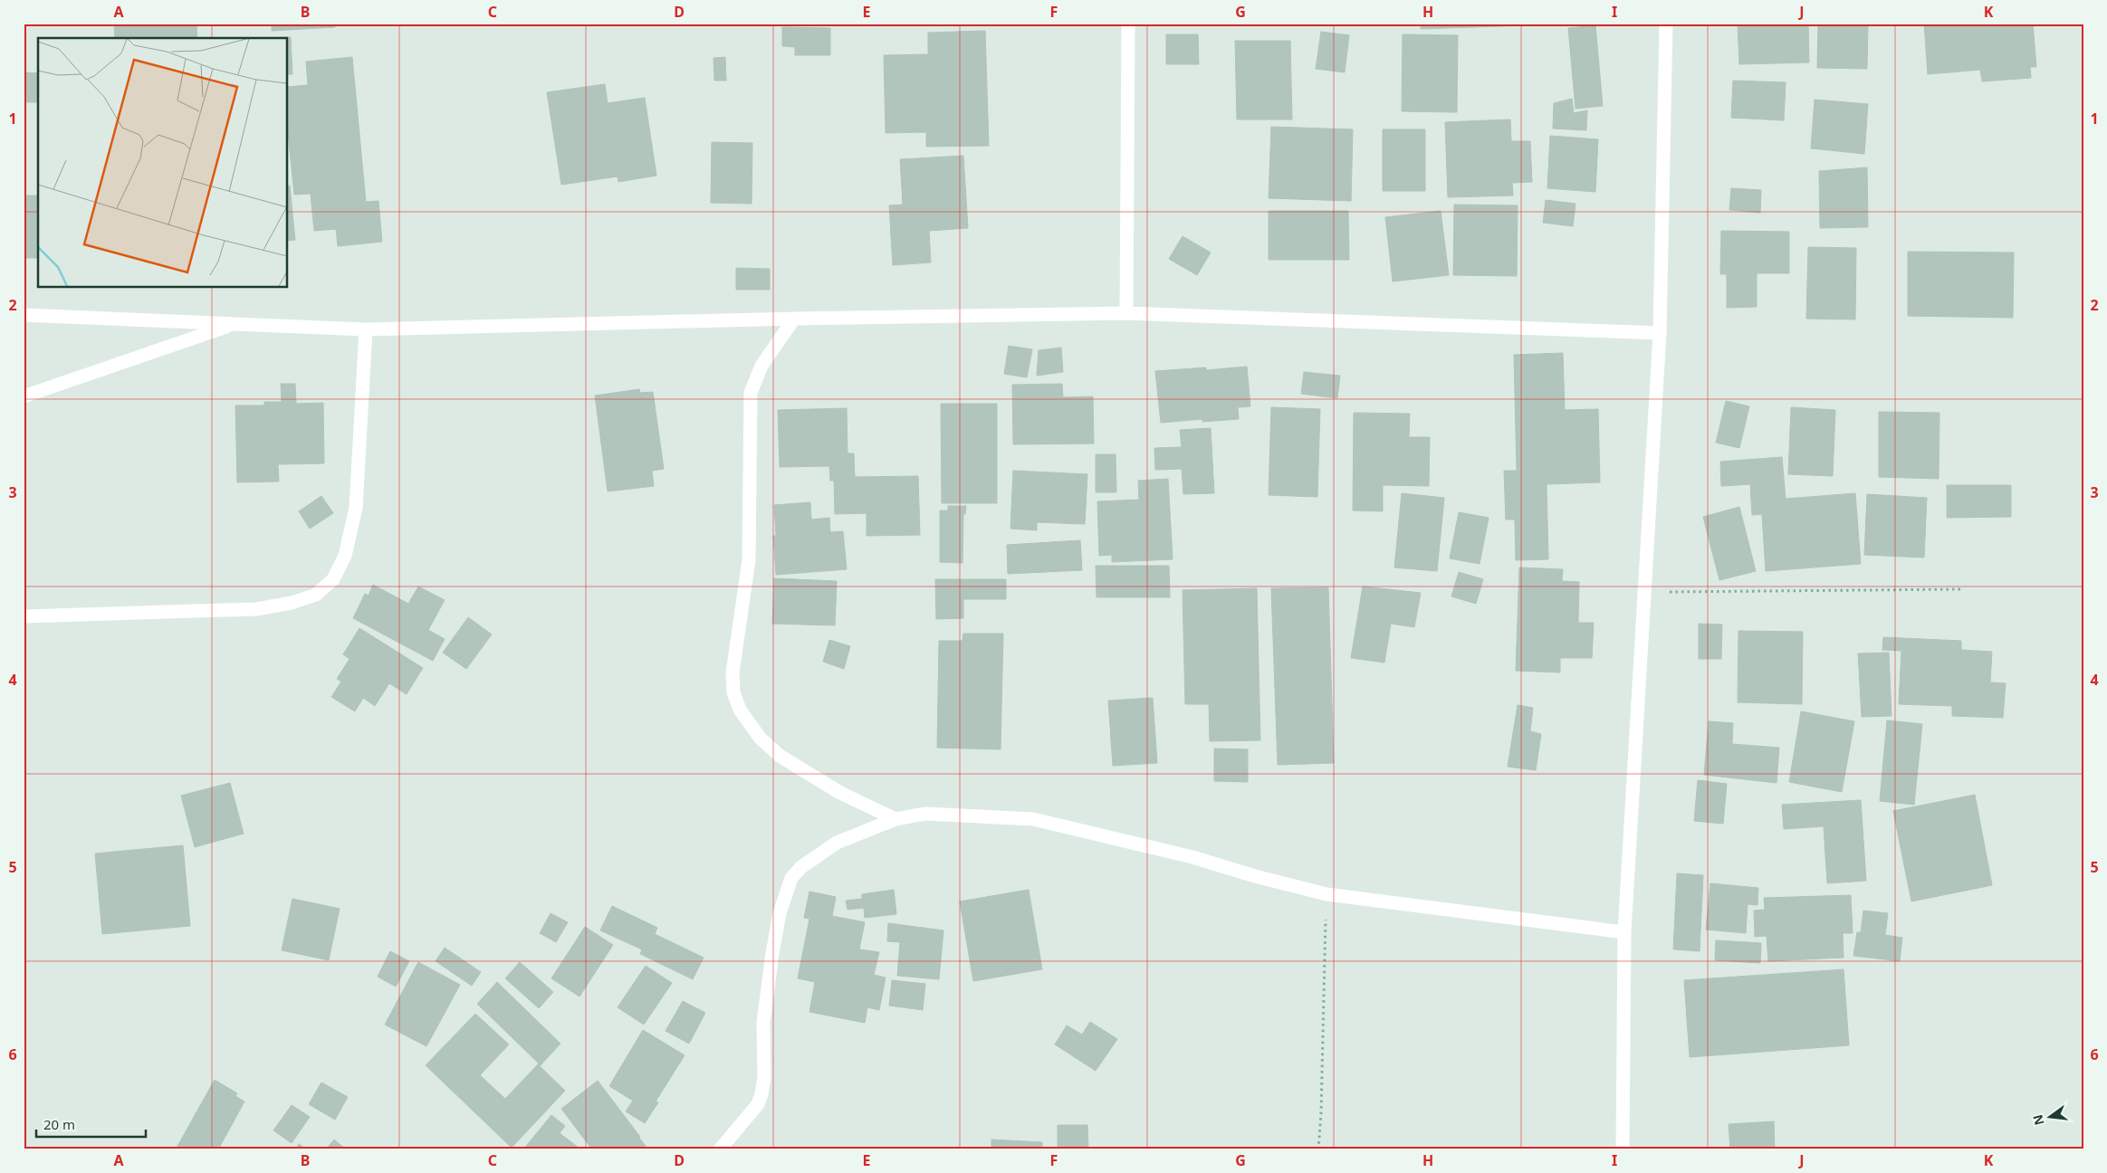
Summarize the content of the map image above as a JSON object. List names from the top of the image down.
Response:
{
  "scale_bar": "20 m",
  "north": "left",
  "grid": {
    "columns": [
      "A",
      "B",
      "C",
      "D",
      "E",
      "F",
      "G",
      "H",
      "I",
      "J",
      "K"
    ],
    "rows": [
      "1",
      "2",
      "3",
      "4",
      "5",
      "6"
    ]
  }
}
